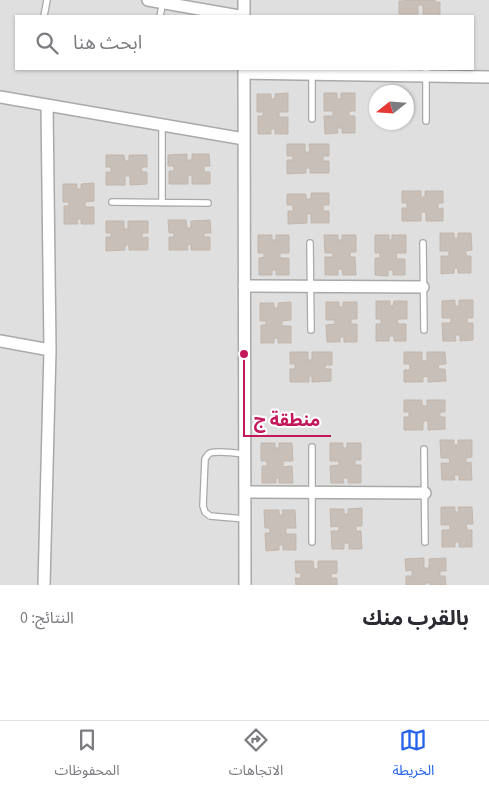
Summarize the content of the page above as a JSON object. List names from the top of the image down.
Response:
{
  "places": ["منطقة ج"],
  "north": "left",
  "page": {
    "search": "ابحث هنا",
    "heading": ["بالقرب منك", "النتائج: 0"],
    "nav": ["الخريطة", "الاتجاهات", "المحفوظات"]
  }
}
